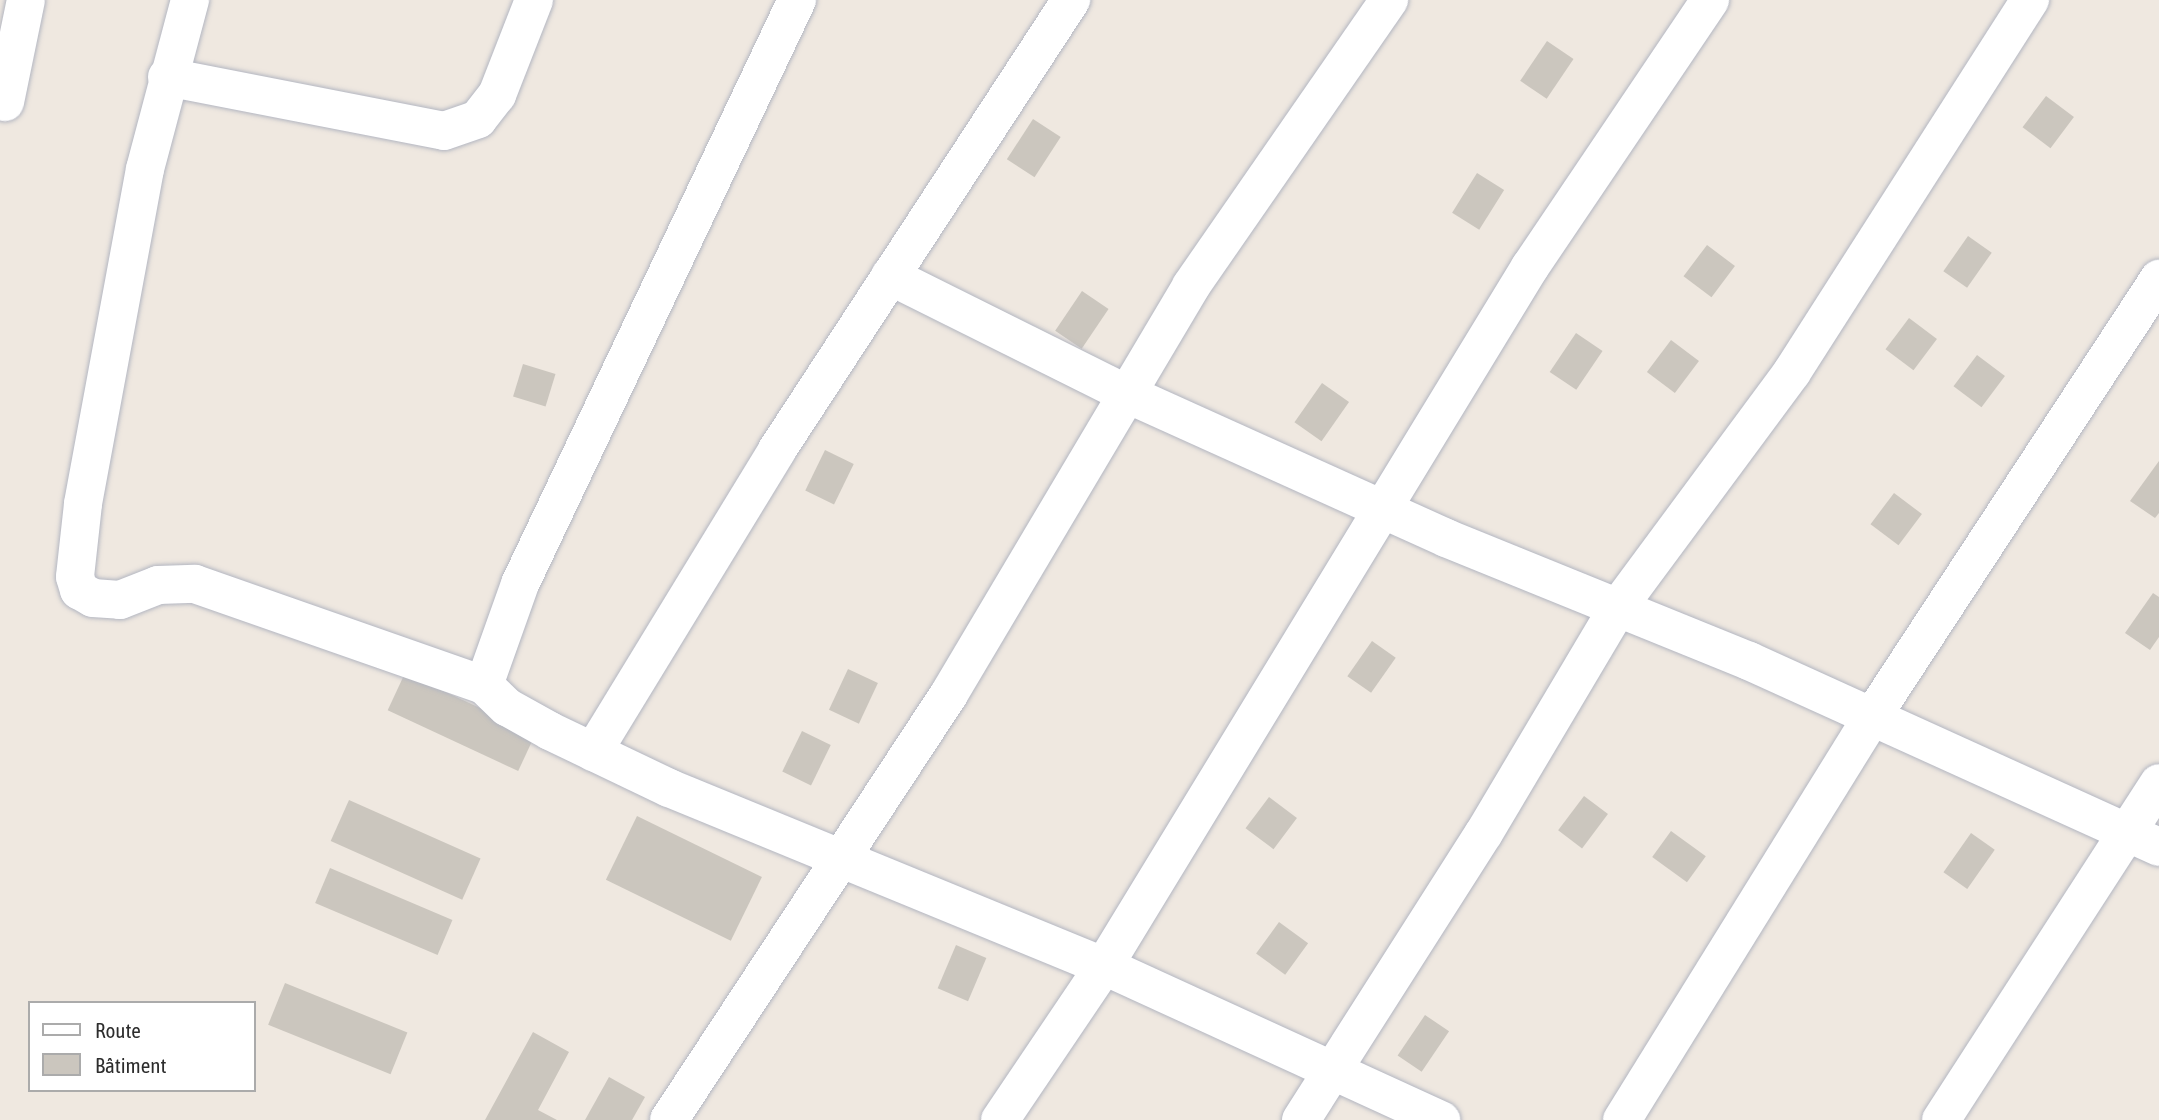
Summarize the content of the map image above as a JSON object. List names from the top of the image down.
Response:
{
  "legend": ["Route", "Bâtiment"]
}
